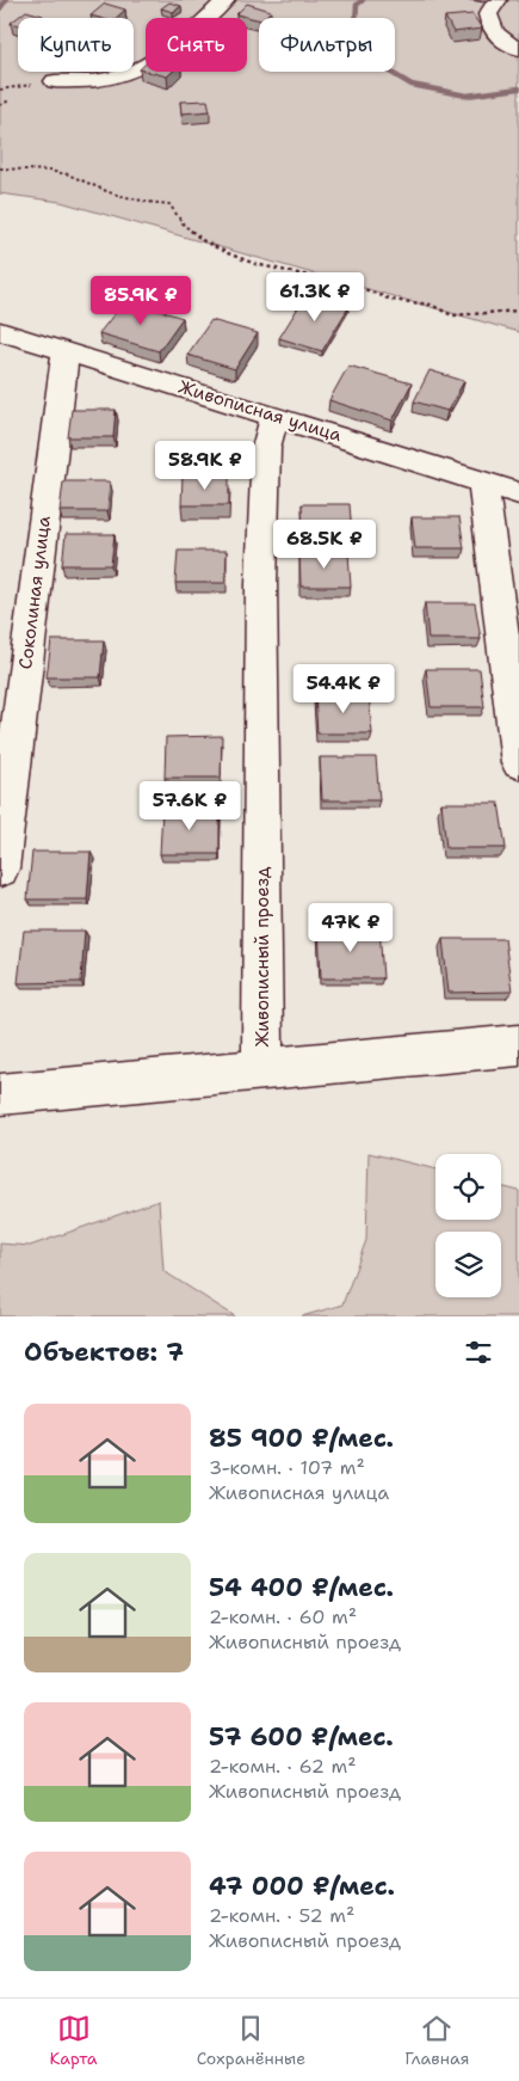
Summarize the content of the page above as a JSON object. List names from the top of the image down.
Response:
{
  "streets": {
    "street": ["Живописная улица", "Соколиная улица", "Живописный проезд"]
  },
  "crossings": [
    ["Живописная улица", "Соколиная улица"],
    ["Живописная улица", "Живописный проезд"]
  ],
  "page": {
    "chip": ["Купить", "Снять", "Фильтры"],
    "price": [
      "61.3K ₽",
      "85.9K ₽",
      "58.9K ₽",
      "68.5K ₽",
      "54.4K ₽",
      "57.6K ₽",
      "47K ₽"
    ],
    "heading": "Объектов: 7",
    "list": [
      {
        "name": "85 900 ₽/мес.",
        "note": "3-комн. · 107 m² · Живописная улица"
      },
      {
        "name": "54 400 ₽/мес.",
        "note": "2-комн. · 60 m² · Живописный проезд"
      },
      {
        "name": "57 600 ₽/мес.",
        "note": "2-комн. · 62 m² · Живописный проезд"
      },
      {
        "name": "47 000 ₽/мес.",
        "note": "2-комн. · 52 m² · Живописный проезд"
      }
    ],
    "tabs": ["Карта", "Сохранённые", "Главная"]
  }
}
